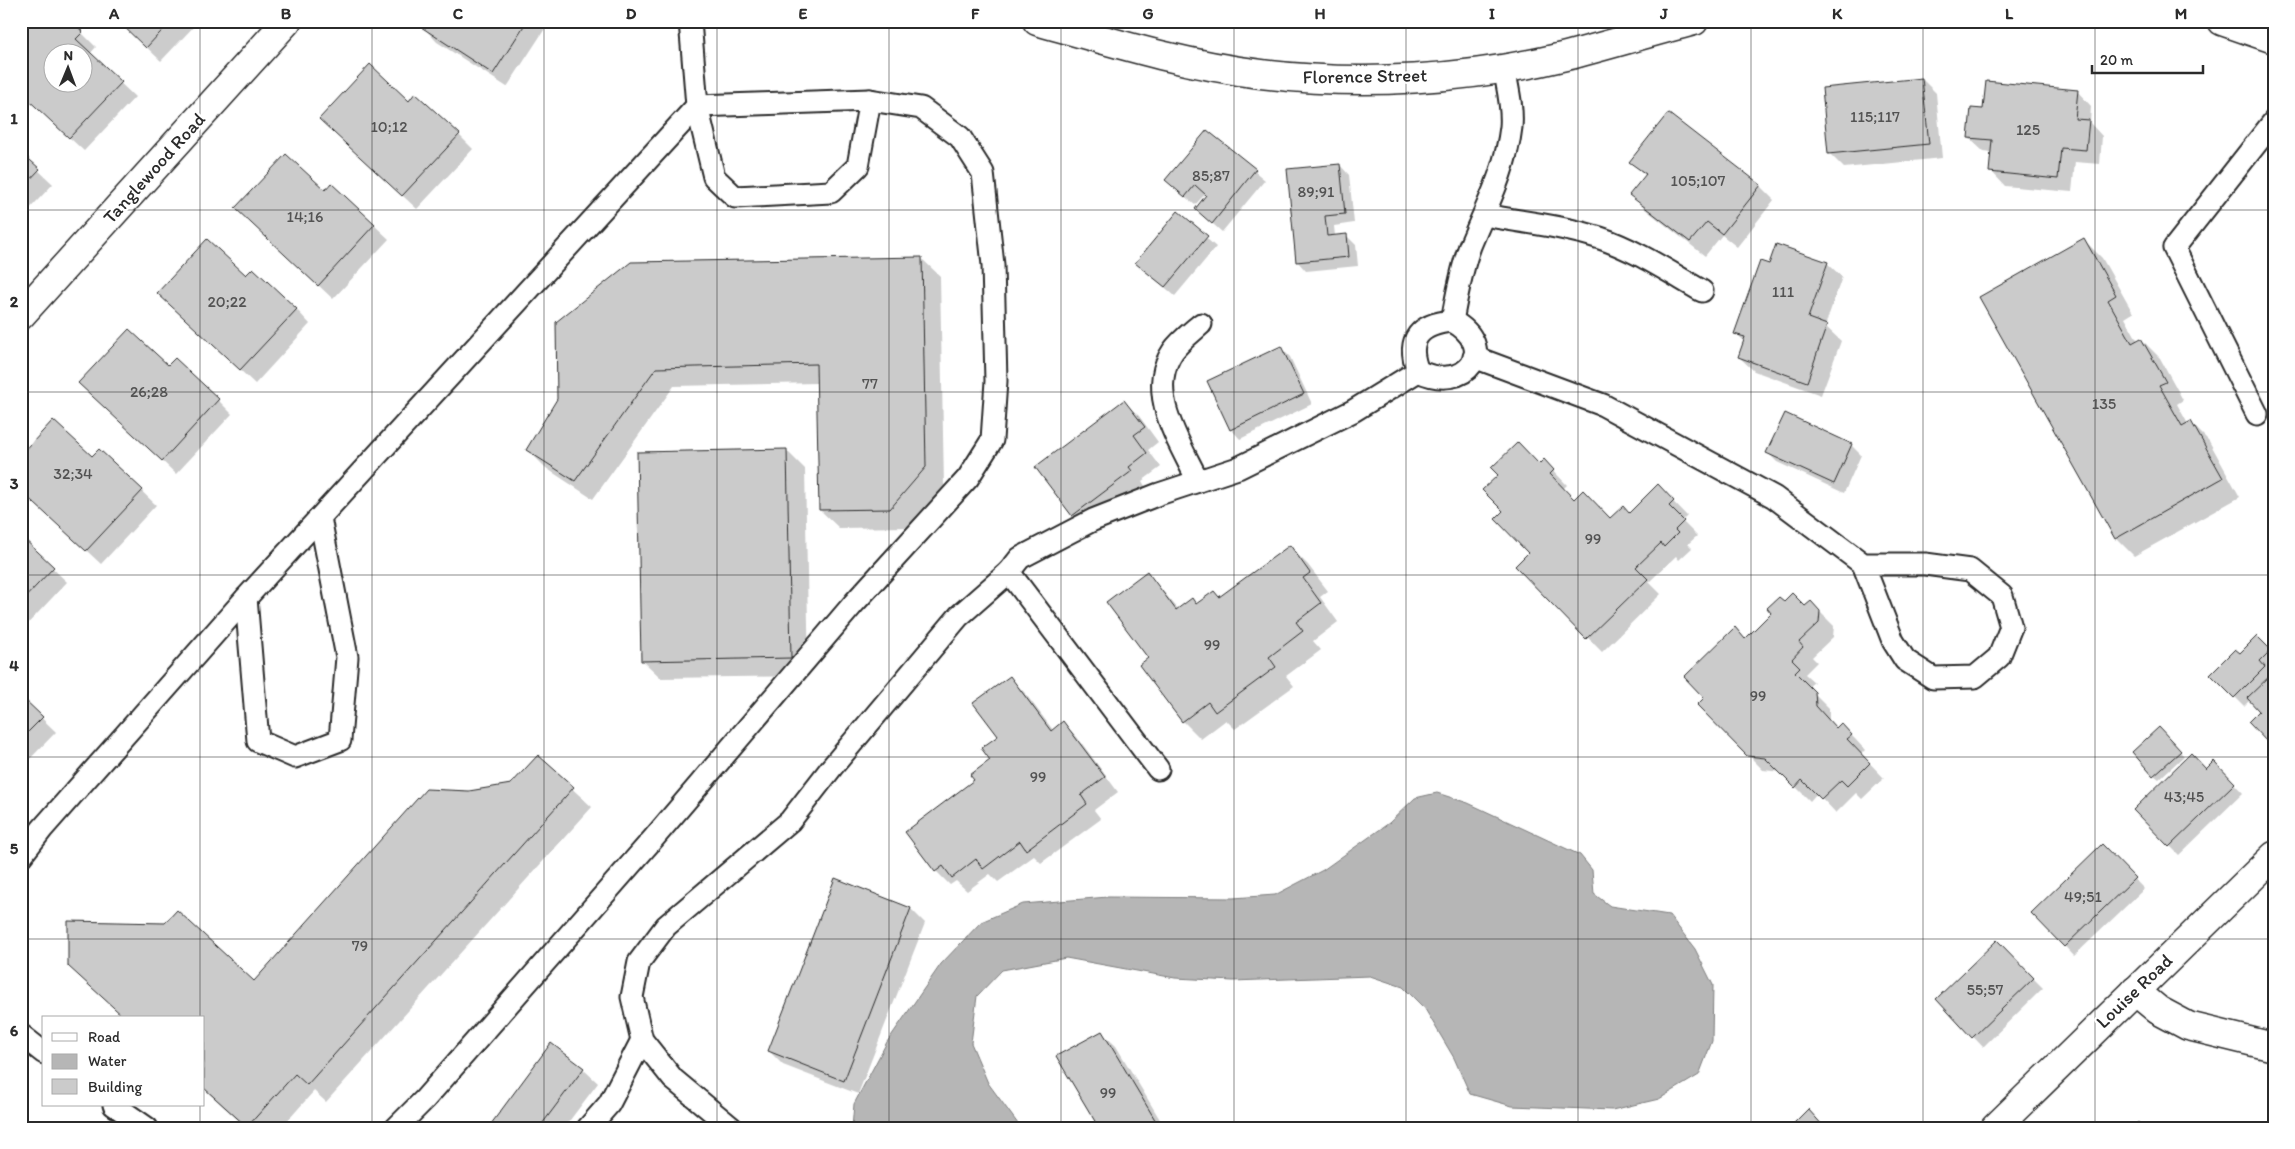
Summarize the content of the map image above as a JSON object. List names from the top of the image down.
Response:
{
  "streets": {
    "street": ["Florence Street", "Tanglewood Road", "Louise Road"]
  },
  "house_numbers": [
    "115;117",
    "10;12",
    "125",
    "85;87",
    "105;107",
    "89;91",
    "14;16",
    "111",
    "20;22",
    "77",
    "26;28",
    "135",
    "32;34",
    "99",
    "99",
    "99",
    "99",
    "43;45",
    "49;51",
    "79",
    "55;57",
    "99"
  ],
  "legend": ["Road", "Water", "Building"],
  "scale_bar": "20 m",
  "north": "top",
  "grid": {
    "columns": [
      "A",
      "B",
      "C",
      "D",
      "E",
      "F",
      "G",
      "H",
      "I",
      "J",
      "K",
      "L",
      "M"
    ],
    "rows": [
      "1",
      "2",
      "3",
      "4",
      "5",
      "6"
    ]
  }
}
